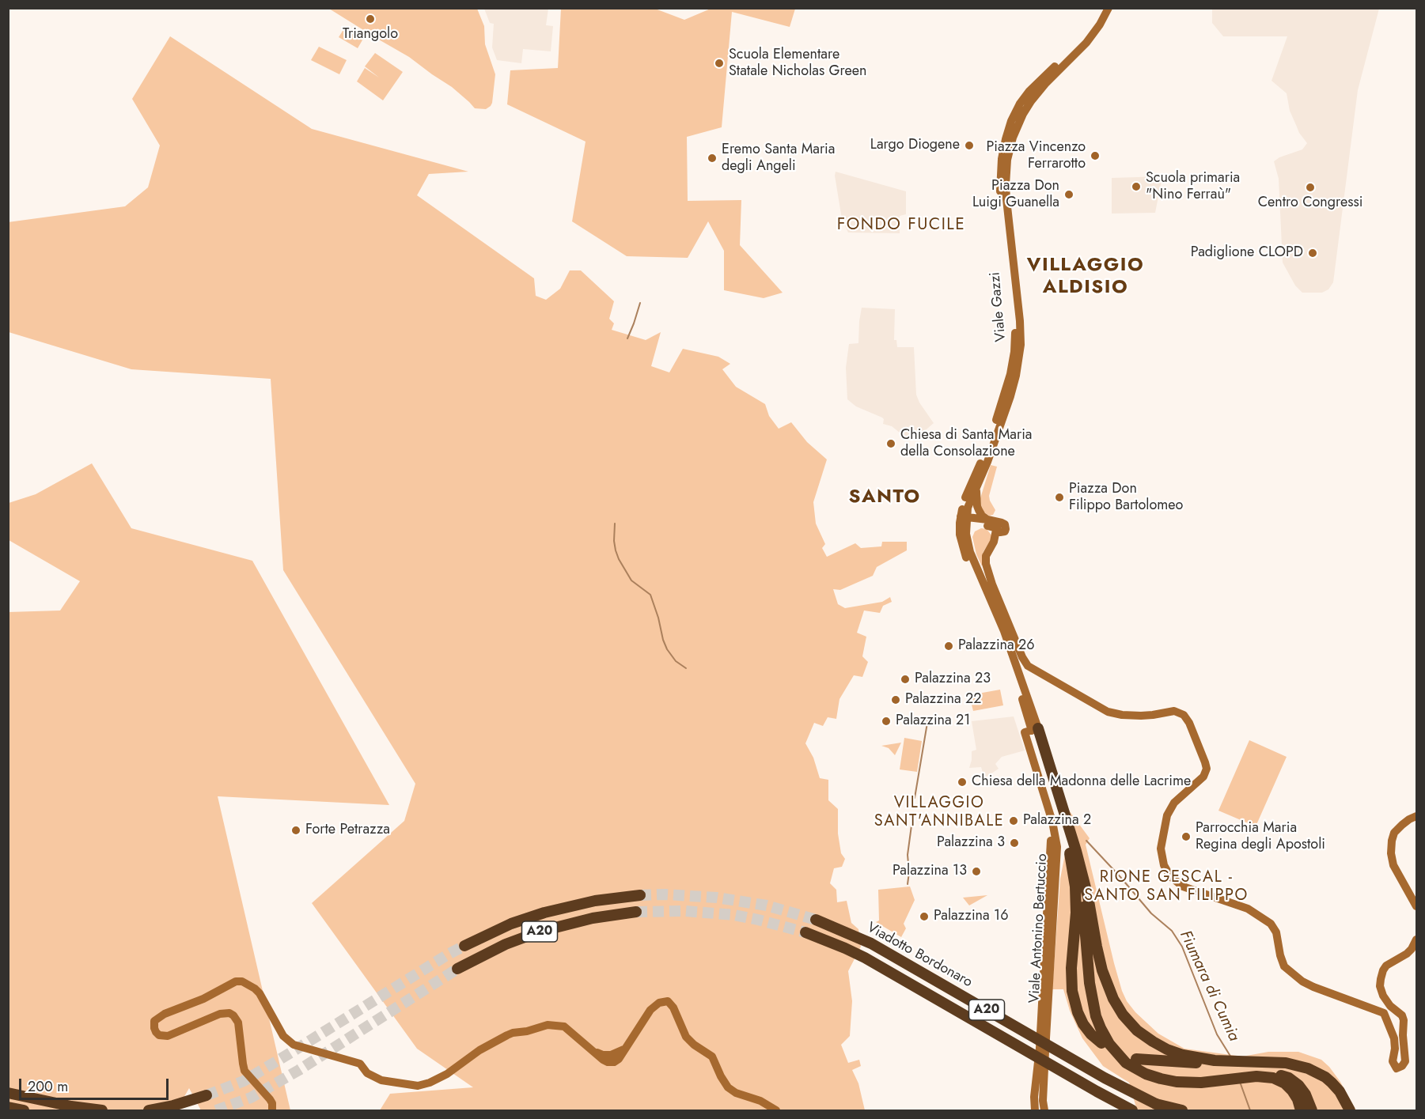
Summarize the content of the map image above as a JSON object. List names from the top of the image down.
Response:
{
  "streets": {
    "highway": ["A20", "Viadotto Bordonaro"],
    "street": ["Viale Gazzi", "Viale Antonino Bertuccio"]
  },
  "crossings": [
    ["Viale Gazzi", "Viale Antonino Bertuccio"],
    ["A20", "Viadotto Bordonaro"]
  ],
  "districts": [
    "FONDO FUCILE",
    "VILLAGGIO ALDISIO",
    "SANTO",
    "VILLAGGIO SANT'ANNIBALE",
    "RIONE GESCAL - SANTO SAN FILIPPO"
  ],
  "water": ["Fiumara di Cumia"],
  "places": [
    "Triangolo",
    "Scuola Elementare Statale Nicholas Green",
    "Largo Diogene",
    "Piazza Vincenzo Ferrarotto",
    "Eremo Santa Maria degli Angeli",
    "Scuola primaria \"Nino Ferraù\"",
    "Centro Congressi",
    "Piazza Don Luigi Guanella",
    "Padiglione CLOPD",
    "Chiesa di Santa Maria della Consolazione",
    "Piazza Don Filippo Bartolomeo",
    "Palazzina 26",
    "Palazzina 23",
    "Palazzina 22",
    "Palazzina 21",
    "Chiesa della Madonna delle Lacrime",
    "Palazzina 2",
    "Forte Petrazza",
    "Parrocchia Maria Regina degli Apostoli",
    "Palazzina 3",
    "Palazzina 13",
    "Palazzina 16"
  ],
  "scale_bar": "200 m"
}
